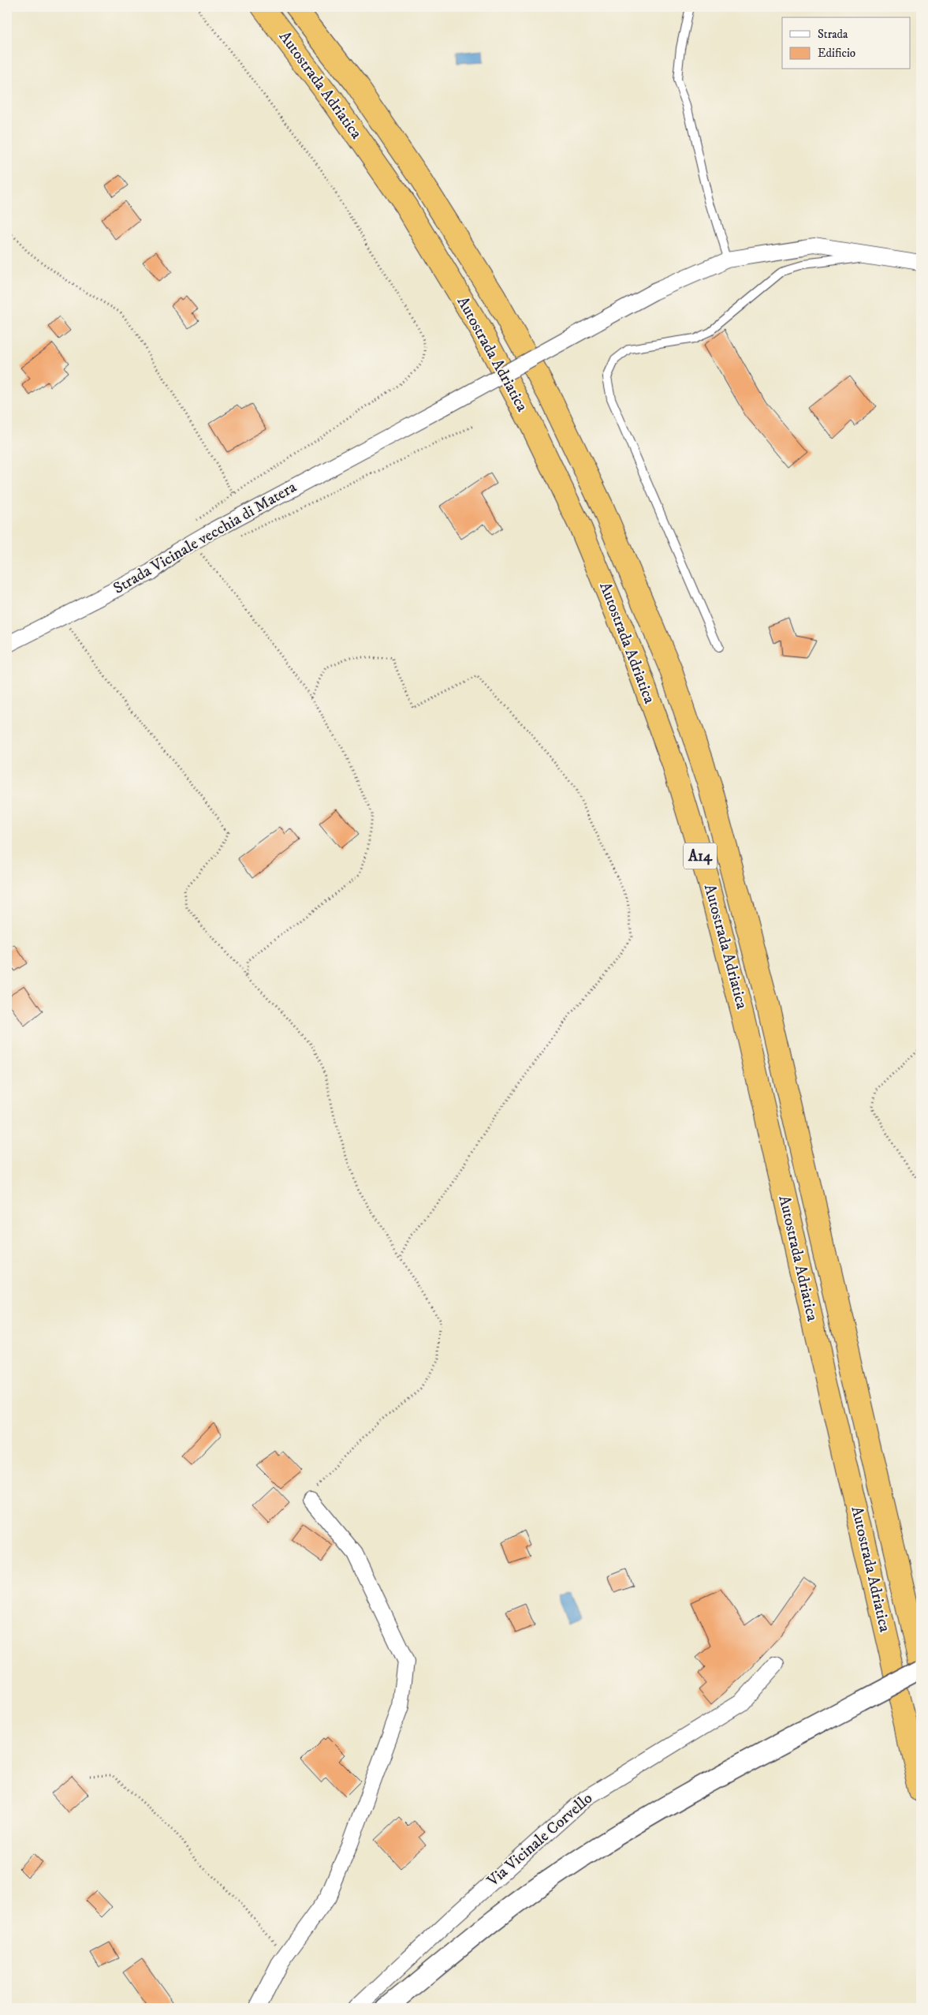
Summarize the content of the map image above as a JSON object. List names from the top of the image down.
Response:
{
  "streets": {
    "highway": ["Autostrada Adriatica", "A14"],
    "street": ["Strada Vicinale vecchia di Matera", "Via Vicinale Corvello"]
  },
  "legend": ["Strada", "Edificio"]
}
